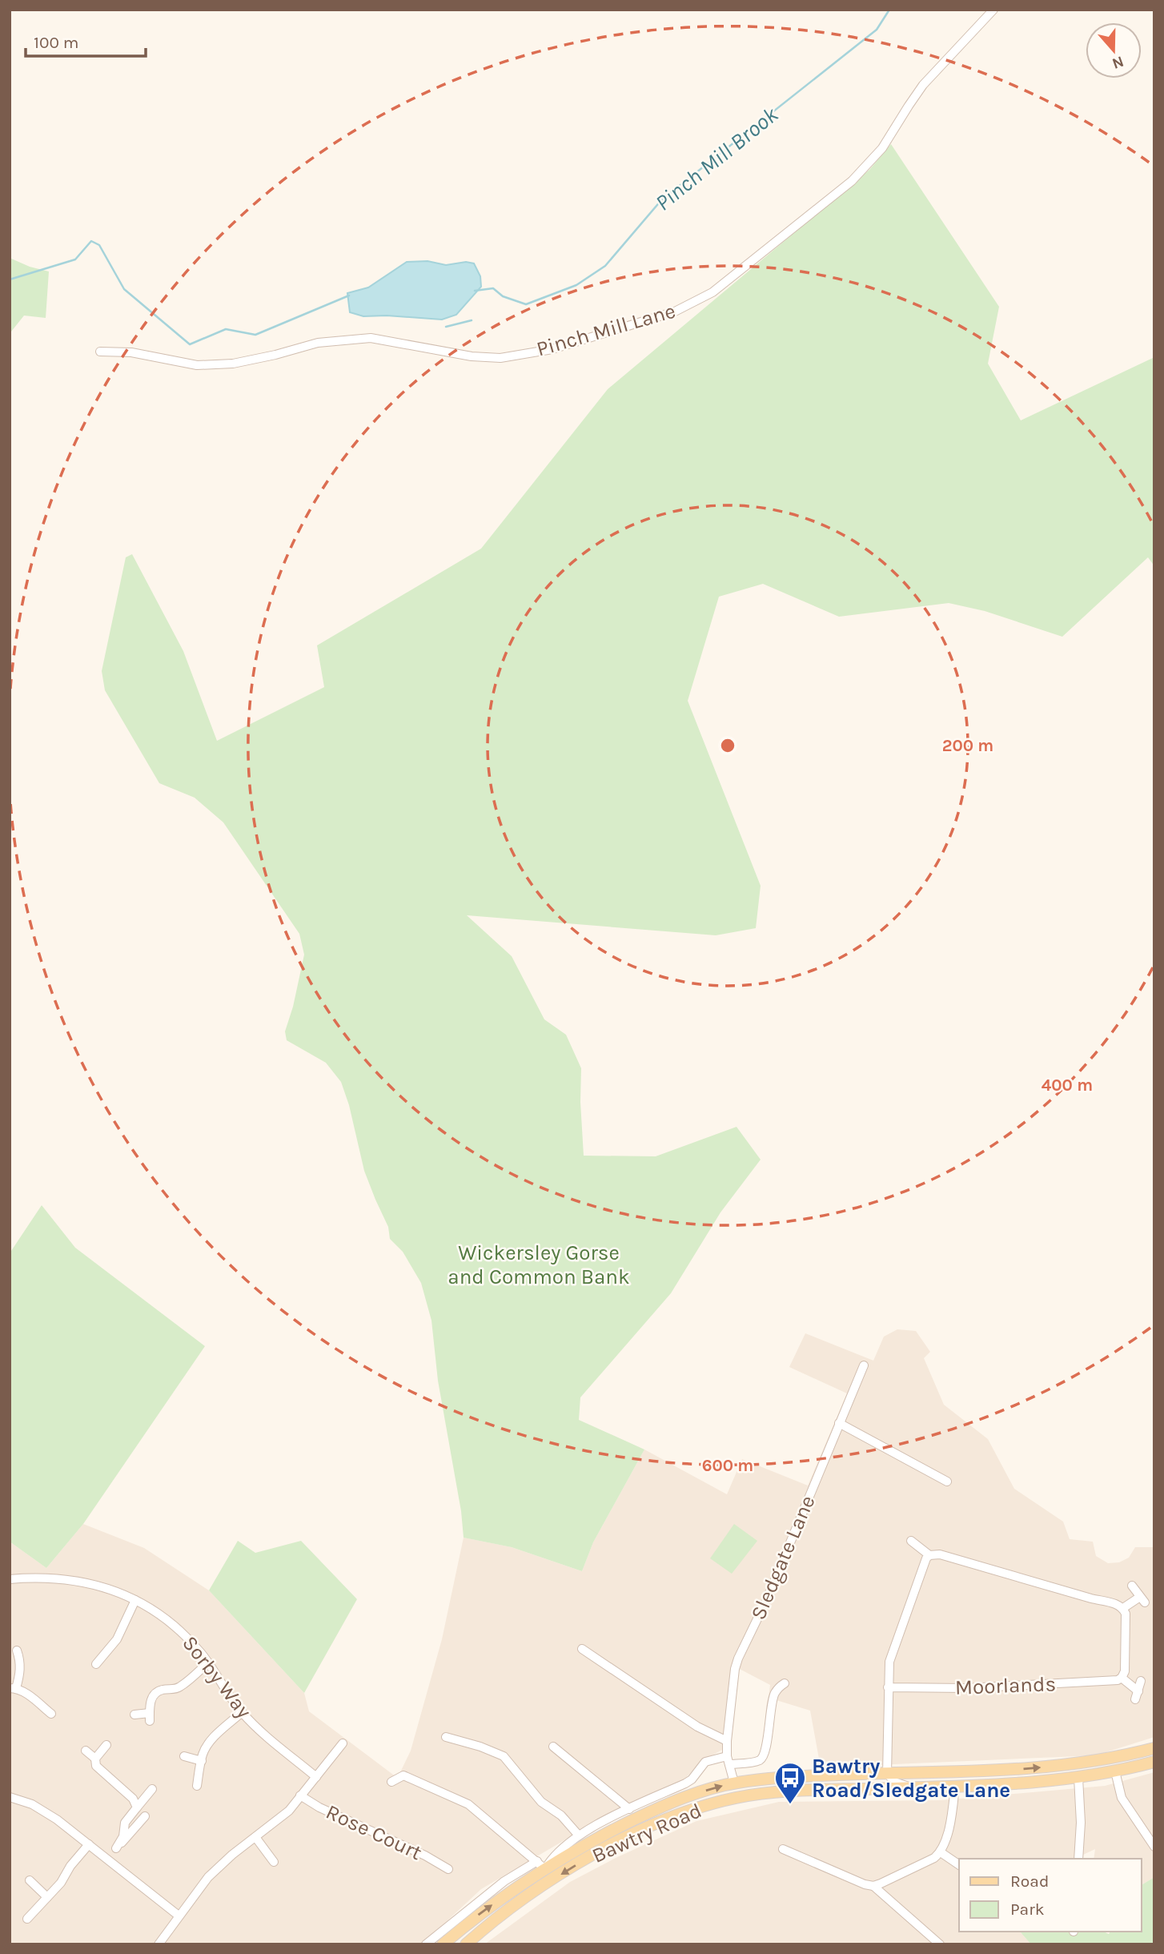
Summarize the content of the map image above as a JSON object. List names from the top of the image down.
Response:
{
  "streets": {
    "main road": ["Bawtry Road"],
    "street": [
      "Pinch Mill Lane",
      "Sledgate Lane",
      "Sorby Way",
      "Moorlands",
      "Rose Court"
    ]
  },
  "crossings": [
    ["Sledgate Lane", "Bawtry Road"]
  ],
  "water": ["Pinch Mill Brook"],
  "parks": ["Wickersley Gorse and Common Bank"],
  "places": {
    "bus stop": ["Bawtry Road/Sledgate Lane"]
  },
  "legend": ["Road", "Park"],
  "scale_bar": "100 m",
  "north": "bottom",
  "rings": ["200 m", "400 m", "600 m"]
}
